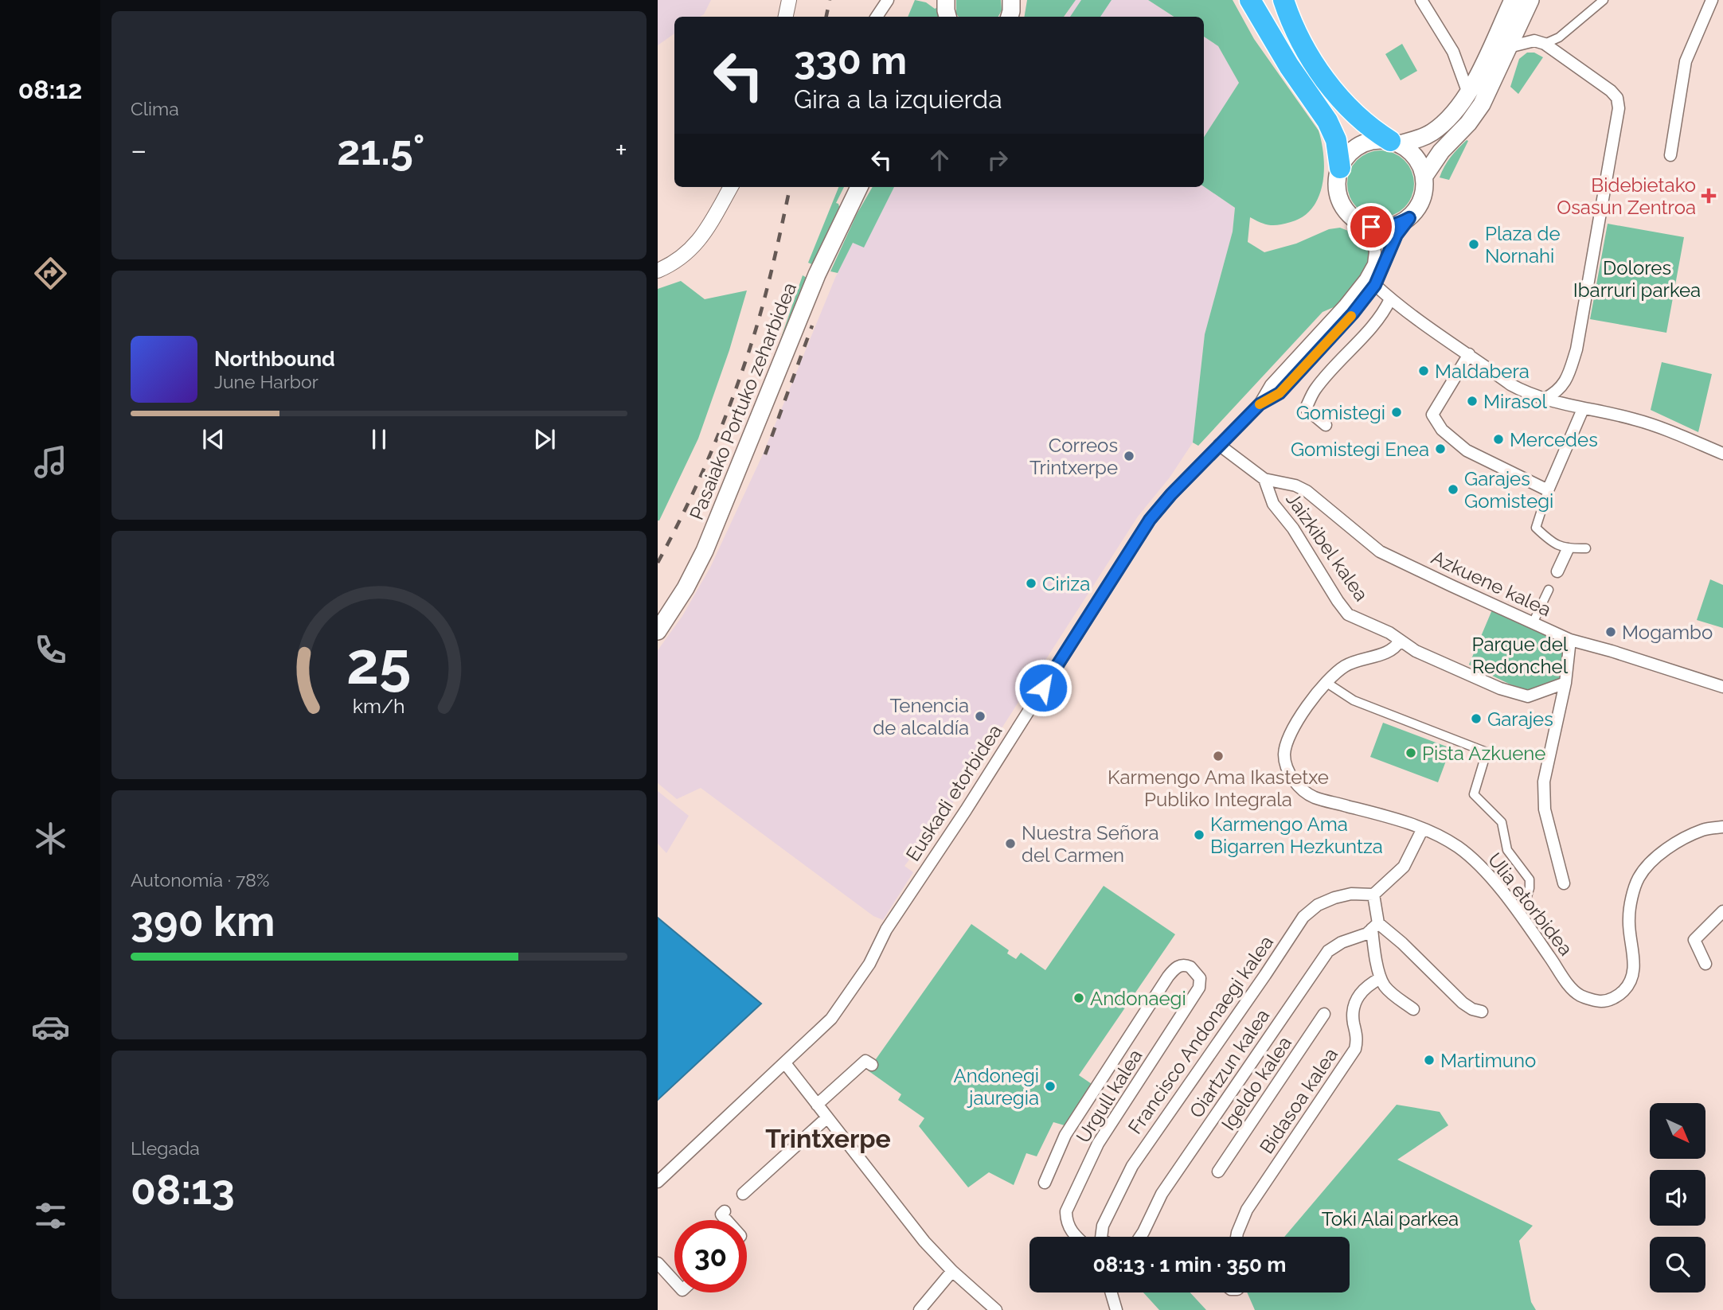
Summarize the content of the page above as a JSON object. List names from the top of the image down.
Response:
{
  "streets": {
    "main road": ["Pasaiako Portuko zeharbidea"],
    "street": [
      "Jaizkibel kalea",
      "Azkuene kalea",
      "Euskadi etorbidea",
      "Ulia etorbidea",
      "Francisco Andonaegi kalea",
      "Oiartzun kalea",
      "Igeldo kalea",
      "Urgull kalea",
      "Bidasoa kalea"
    ]
  },
  "crossings": [
    ["Jaizkibel kalea", "Azkuene kalea"],
    ["Jaizkibel kalea", "Ulia etorbidea"]
  ],
  "districts": ["Trintxerpe"],
  "parks": ["Dolores Ibarruri parkea", "Parque del Redonchel", "Toki Alai parkea"],
  "places": {
    "health": ["Bidebietako Osasun Zentroa"],
    "other": [
      "Plaza de Nornahi",
      "Maldabera",
      "Mirasol",
      "Gomistegi",
      "Mercedes",
      "Gomistegi Enea",
      "Correos Trintxerpe",
      "Garajes Gomistegi",
      "Ciriza",
      "Mogambo",
      "Tenencia de alcaldía",
      "Garajes",
      "Pista Azkuene",
      "Karmengo Ama Ikastetxe Publiko Integrala",
      "Karmengo Ama Bigarren Hezkuntza",
      "Nuestra Señora del Carmen",
      "Andonaegi",
      "Martimuno",
      "Andonegi jauregia"
    ]
  },
  "north": "bottom right",
  "page": {
    "tabs": "08:12",
    "tile": [
      "Clima",
      ["Autonomía · 78%", "390 km"],
      ["Llegada", "08:13"]
    ],
    "turn": ["330 m", "Gira a la izquierda"],
    "heat": ["−", "21.5°", "+"],
    "song": ["Northbound", "June Harbor"],
    "limit": "30",
    "trip": "08:13 · 1 min · 350 m",
    "gauge": ["25", "km/h"]
  }
}
